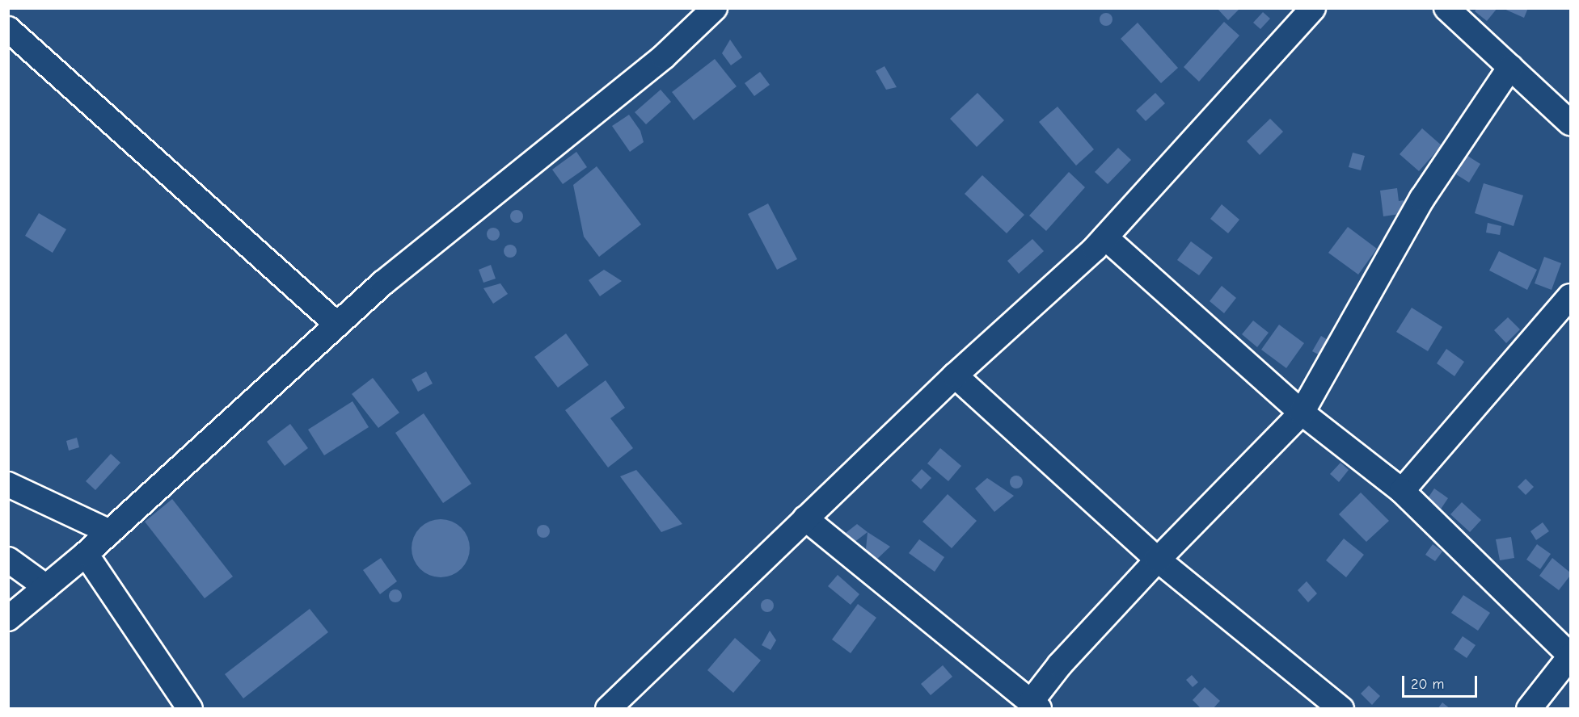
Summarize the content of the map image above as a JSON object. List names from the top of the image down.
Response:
{
  "scale_bar": "20 m"
}
